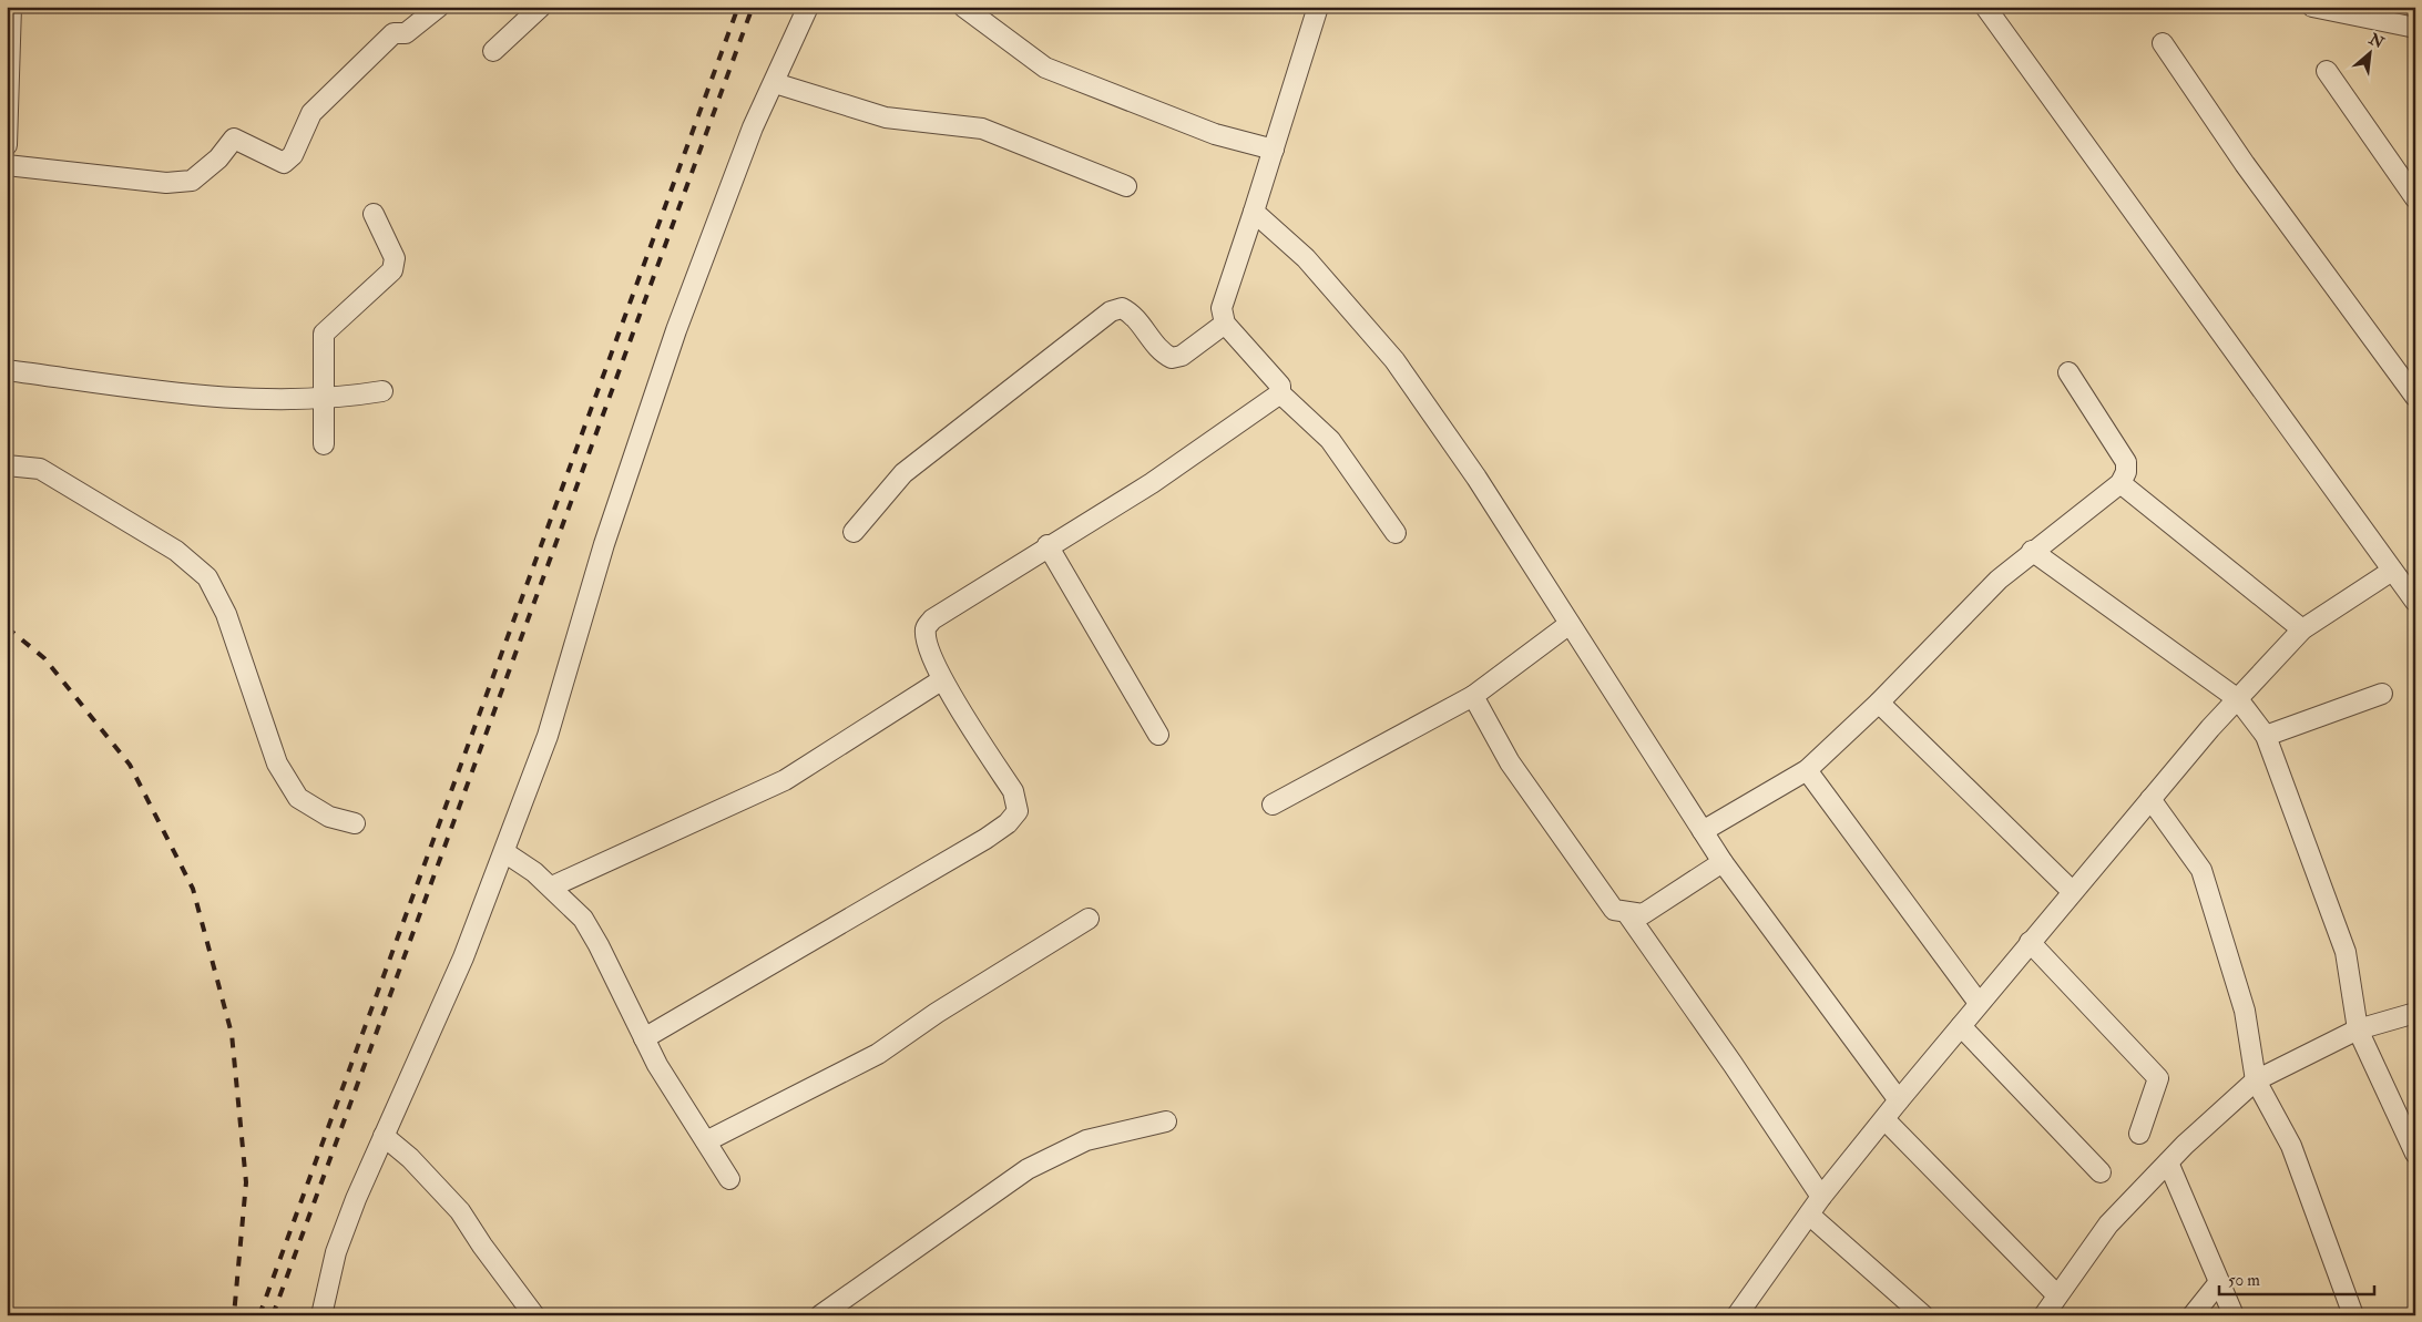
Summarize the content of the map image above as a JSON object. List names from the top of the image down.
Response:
{
  "scale_bar": "50 m",
  "north": "top right"
}
